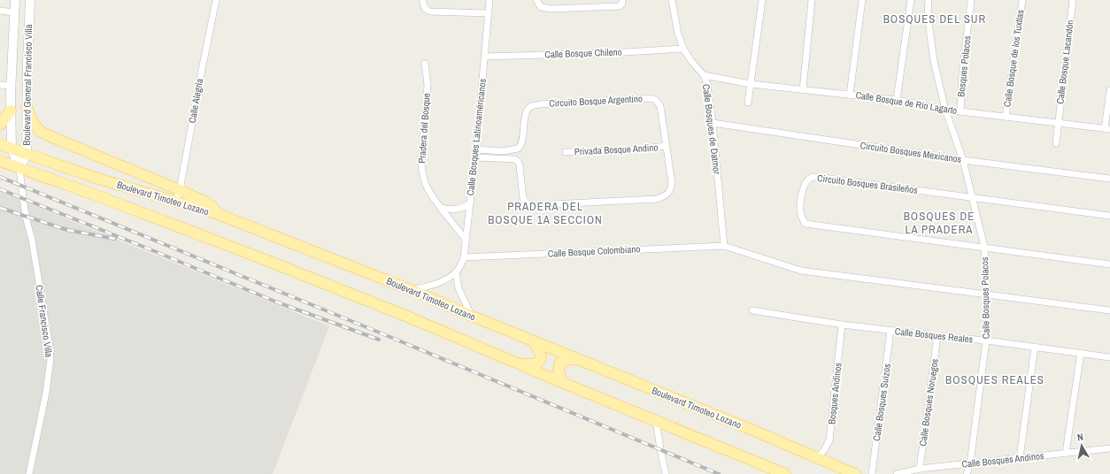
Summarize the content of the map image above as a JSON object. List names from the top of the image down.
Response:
{
  "streets": {
    "main road": ["Boulevard General Francisco Villa", "Boulevard Timoteo Lozano"],
    "street": [
      "Calle Bosque Chileno",
      "Calle Bosque de los Tuxtlas",
      "Calle Bosque Lacandón",
      "Bosques Polacos",
      "Calle Alegría",
      "Circuito Bosque Argentino",
      "Calle Bosque de Río Lagarto",
      "Pradera del Bosque",
      "Calle Bosques de Datmor",
      "Calle Bosques Latinoaméricanos",
      "Privada Bosque Andino",
      "Circuito Bosques Mexicanos",
      "Circuito Bosques Brasileños",
      "Calle Bosque Colombiano",
      "Calle Bosques Polacos",
      "Calle Francisco Villa",
      "Calle Bosques Reales",
      "Bosques Andinos",
      "Calle Bosques Suizos",
      "Calle Bosques Noruegos",
      "Calle Bosques Andinos"
    ]
  },
  "crossings": [
    ["Calle Bosque Chileno", "Calle Bosques de Datmor"],
    ["Calle Bosque Chileno", "Calle Bosques Latinoaméricanos"],
    ["Calle Bosque de los Tuxtlas", "Calle Bosque de Río Lagarto"],
    ["Calle Bosque Lacandón", "Calle Bosque de Río Lagarto"],
    ["Bosques Polacos", "Calle Bosque de Río Lagarto"],
    ["Boulevard General Francisco Villa", "Boulevard Timoteo Lozano"],
    ["Boulevard General Francisco Villa", "Calle Francisco Villa"],
    ["Calle Alegría", "Boulevard Timoteo Lozano"],
    ["Circuito Bosque Argentino", "Calle Bosques Latinoaméricanos"],
    ["Circuito Bosque Argentino", "Privada Bosque Andino"],
    ["Calle Bosque de Río Lagarto", "Calle Bosques de Datmor"],
    ["Calle Bosque de Río Lagarto", "Calle Bosques Polacos"],
    ["Pradera del Bosque", "Calle Bosques Latinoaméricanos"],
    ["Calle Bosques de Datmor", "Circuito Bosques Mexicanos"],
    ["Calle Bosques de Datmor", "Calle Bosque Colombiano"],
    ["Calle Bosques Latinoaméricanos", "Calle Bosque Colombiano"],
    ["Circuito Bosques Mexicanos", "Calle Bosques Polacos"],
    ["Circuito Bosques Brasileños", "Calle Bosques Polacos"],
    ["Boulevard Timoteo Lozano", "Calle Francisco Villa"],
    ["Boulevard Timoteo Lozano", "Bosques Andinos"],
    ["Calle Bosques Polacos", "Calle Bosques Reales"],
    ["Calle Bosques Polacos", "Calle Bosques Andinos"],
    ["Calle Bosques Reales", "Bosques Andinos"],
    ["Calle Bosques Reales", "Calle Bosques Suizos"],
    ["Calle Bosques Reales", "Calle Bosques Noruegos"],
    ["Calle Bosques Noruegos", "Calle Bosques Andinos"]
  ],
  "districts": [
    "BOSQUES DEL SUR",
    "PRADERA DEL BOSQUE 1A SECCION",
    "BOSQUES DE LA PRADERA",
    "BOSQUES REALES"
  ],
  "north": "top"
}
